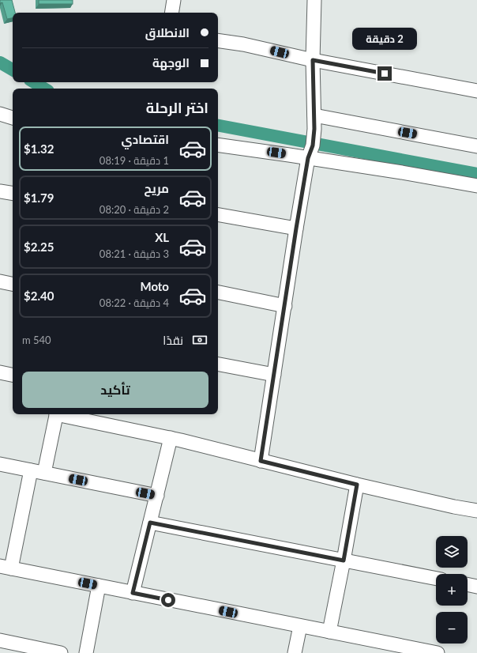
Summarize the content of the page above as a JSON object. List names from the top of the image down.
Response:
{
  "page": {
    "banner": ["الانطلاق", "الوجهة"],
    "bubble": "2 دقيقة",
    "heading": "اختر الرحلة",
    "list": [
      {
        "name": "اقتصادي",
        "note": "1 دقيقة · 08:19",
        "value": "$1.32"
      },
      {
        "name": "مريح",
        "note": "2 دقيقة · 08:20",
        "value": "$1.79"
      },
      {
        "name": "XL",
        "note": "3 دقيقة · 08:21",
        "value": "$2.25"
      },
      {
        "name": "Moto",
        "note": "4 دقيقة · 08:22",
        "value": "$2.40"
      }
    ],
    "pay": ["نقدًا", "540 m"],
    "buttons": "تأكيد",
    "map_buttons": ["+", "−"]
  }
}
